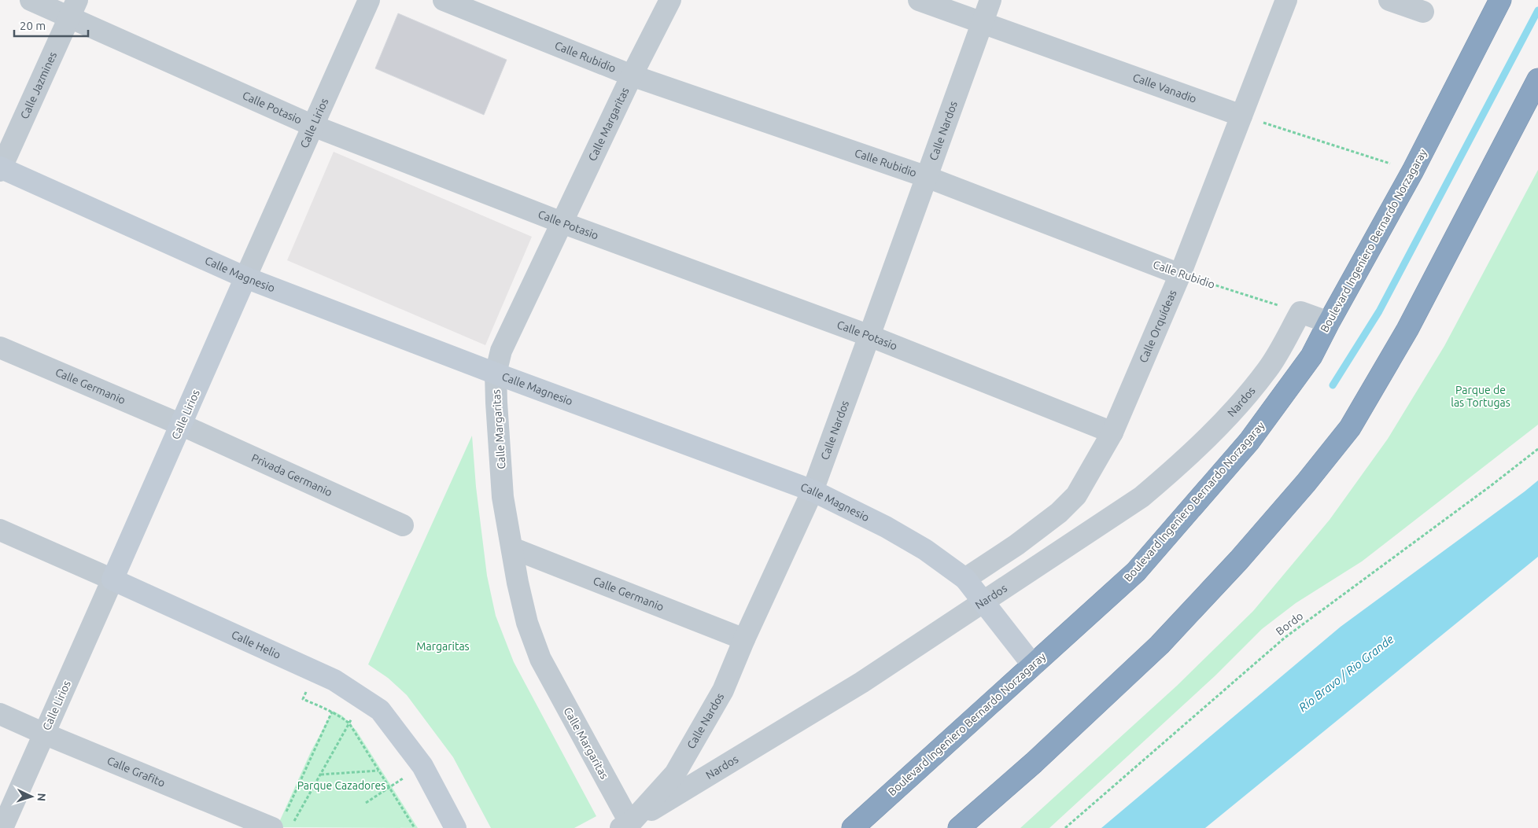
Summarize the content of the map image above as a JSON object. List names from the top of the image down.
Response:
{
  "streets": {
    "highway": ["Boulevard Ingeniero Bernardo Norzagaray"],
    "street": [
      "Calle Rubidio",
      "Calle Jazmines",
      "Calle Vanadio",
      "Calle Potasio",
      "Calle Lirios",
      "Calle Margaritas",
      "Calle Nardos",
      "Calle Magnesio",
      "Calle Orquídeas",
      "Calle Germanio",
      "Nardos",
      "Privada Germanio",
      "Calle Helio",
      "Calle Grafito"
    ],
    "path": ["Bordo"]
  },
  "crossings": [
    ["Calle Rubidio", "Calle Margaritas"],
    ["Calle Rubidio", "Calle Nardos"],
    ["Calle Rubidio", "Calle Orquídeas"],
    ["Calle Rubidio", "Nardos"],
    ["Calle Jazmines", "Calle Potasio"],
    ["Calle Jazmines", "Calle Magnesio"],
    ["Calle Vanadio", "Calle Nardos"],
    ["Calle Vanadio", "Calle Orquídeas"],
    ["Calle Potasio", "Calle Lirios"],
    ["Calle Potasio", "Calle Margaritas"],
    ["Calle Potasio", "Calle Nardos"],
    ["Calle Potasio", "Calle Orquídeas"],
    ["Calle Lirios", "Calle Magnesio"],
    ["Calle Lirios", "Calle Germanio"],
    ["Calle Lirios", "Privada Germanio"],
    ["Calle Lirios", "Calle Helio"],
    ["Calle Lirios", "Calle Grafito"],
    ["Calle Margaritas", "Calle Nardos"],
    ["Calle Margaritas", "Calle Magnesio"],
    ["Calle Margaritas", "Calle Germanio"],
    ["Calle Margaritas", "Nardos"],
    ["Calle Nardos", "Calle Magnesio"],
    ["Calle Nardos", "Calle Germanio"],
    ["Calle Nardos", "Nardos"],
    ["Boulevard Ingeniero Bernardo Norzagaray", "Calle Magnesio"],
    ["Calle Magnesio", "Calle Orquídeas"],
    ["Calle Magnesio", "Nardos"],
    ["Calle Germanio", "Privada Germanio"]
  ],
  "water": ["Río Bravo / Rio Grande"],
  "parks": ["Parque de las Tortugas", "Margaritas", "Parque Cazadores"],
  "scale_bar": "20 m",
  "north": "right"
}
